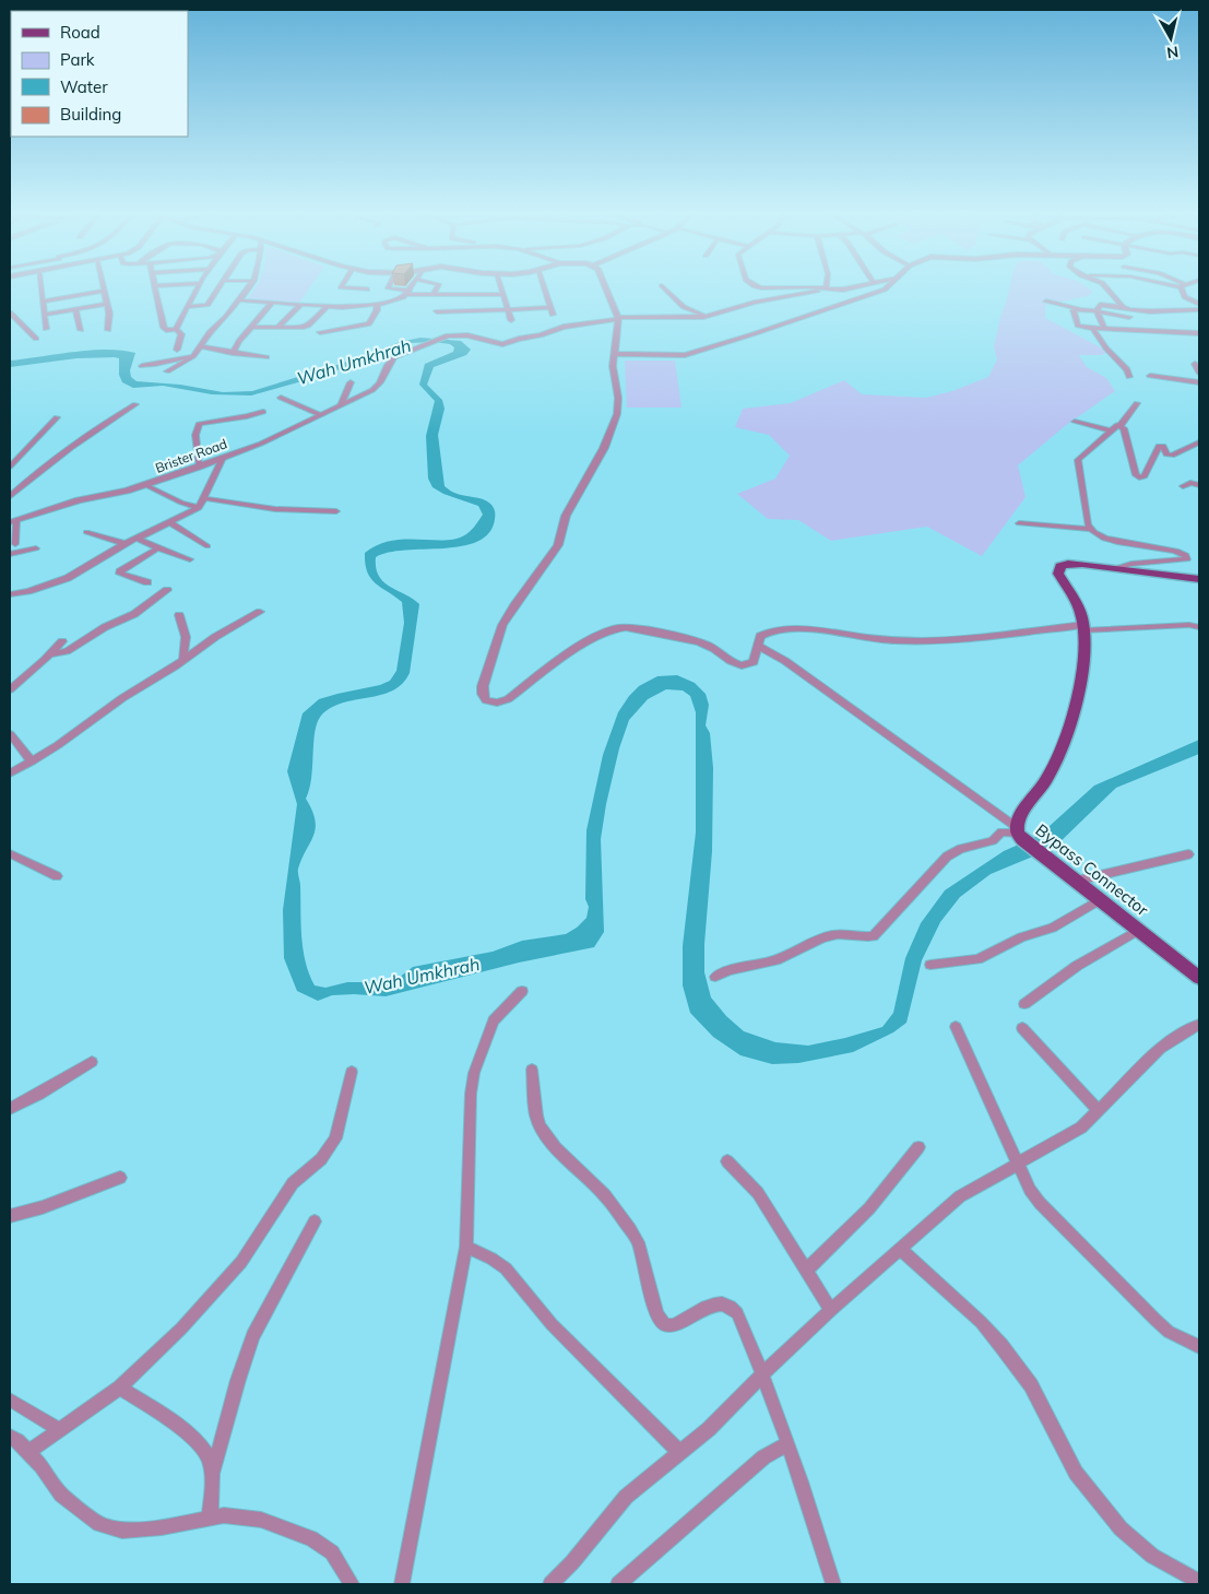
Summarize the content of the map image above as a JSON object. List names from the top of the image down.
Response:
{
  "streets": {
    "main road": ["Bypass Connector"],
    "street": ["Brister Road"]
  },
  "water": ["Wah Umkhrah"],
  "legend": [
    "Road",
    "Park",
    "Water",
    "Building"
  ],
  "north": "bottom"
}
